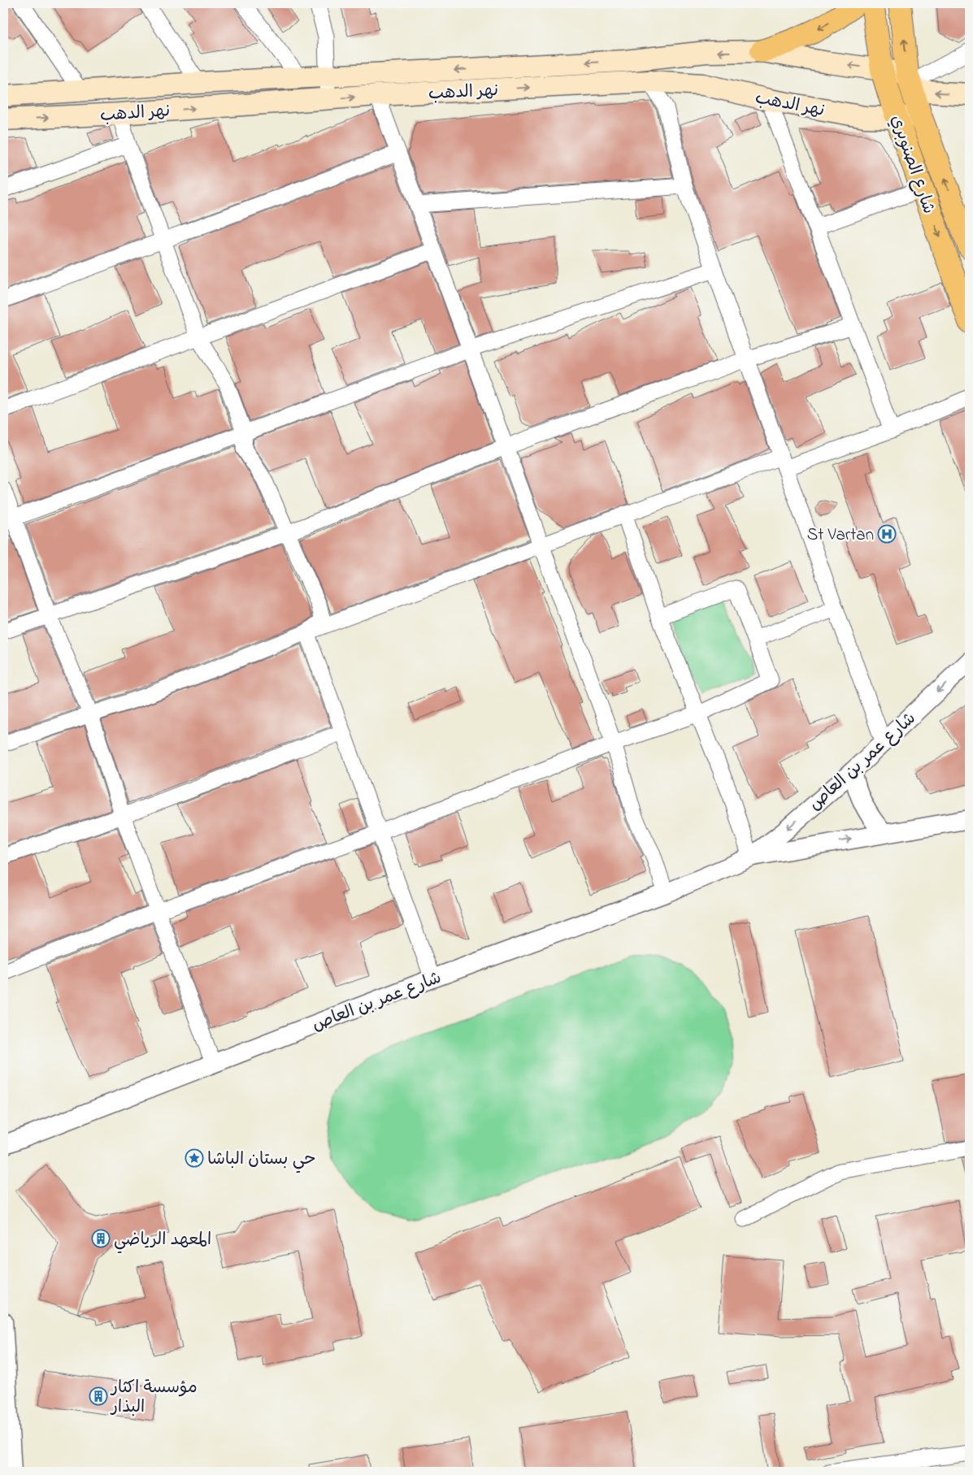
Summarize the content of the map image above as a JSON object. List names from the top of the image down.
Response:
{
  "streets": {
    "main road": ["نهر الدهب", "شارع الصنوبري"],
    "street": ["شارع عمر بن العاص"]
  },
  "crossings": [
    ["نهر الدهب", "شارع الصنوبري"]
  ],
  "places": {
    "hospital": ["St Vartan"],
    "place": ["حي بستان الباشا"],
    "building": ["المعهد الرياضي", "مؤسسة اكثار البذار"]
  }
}
